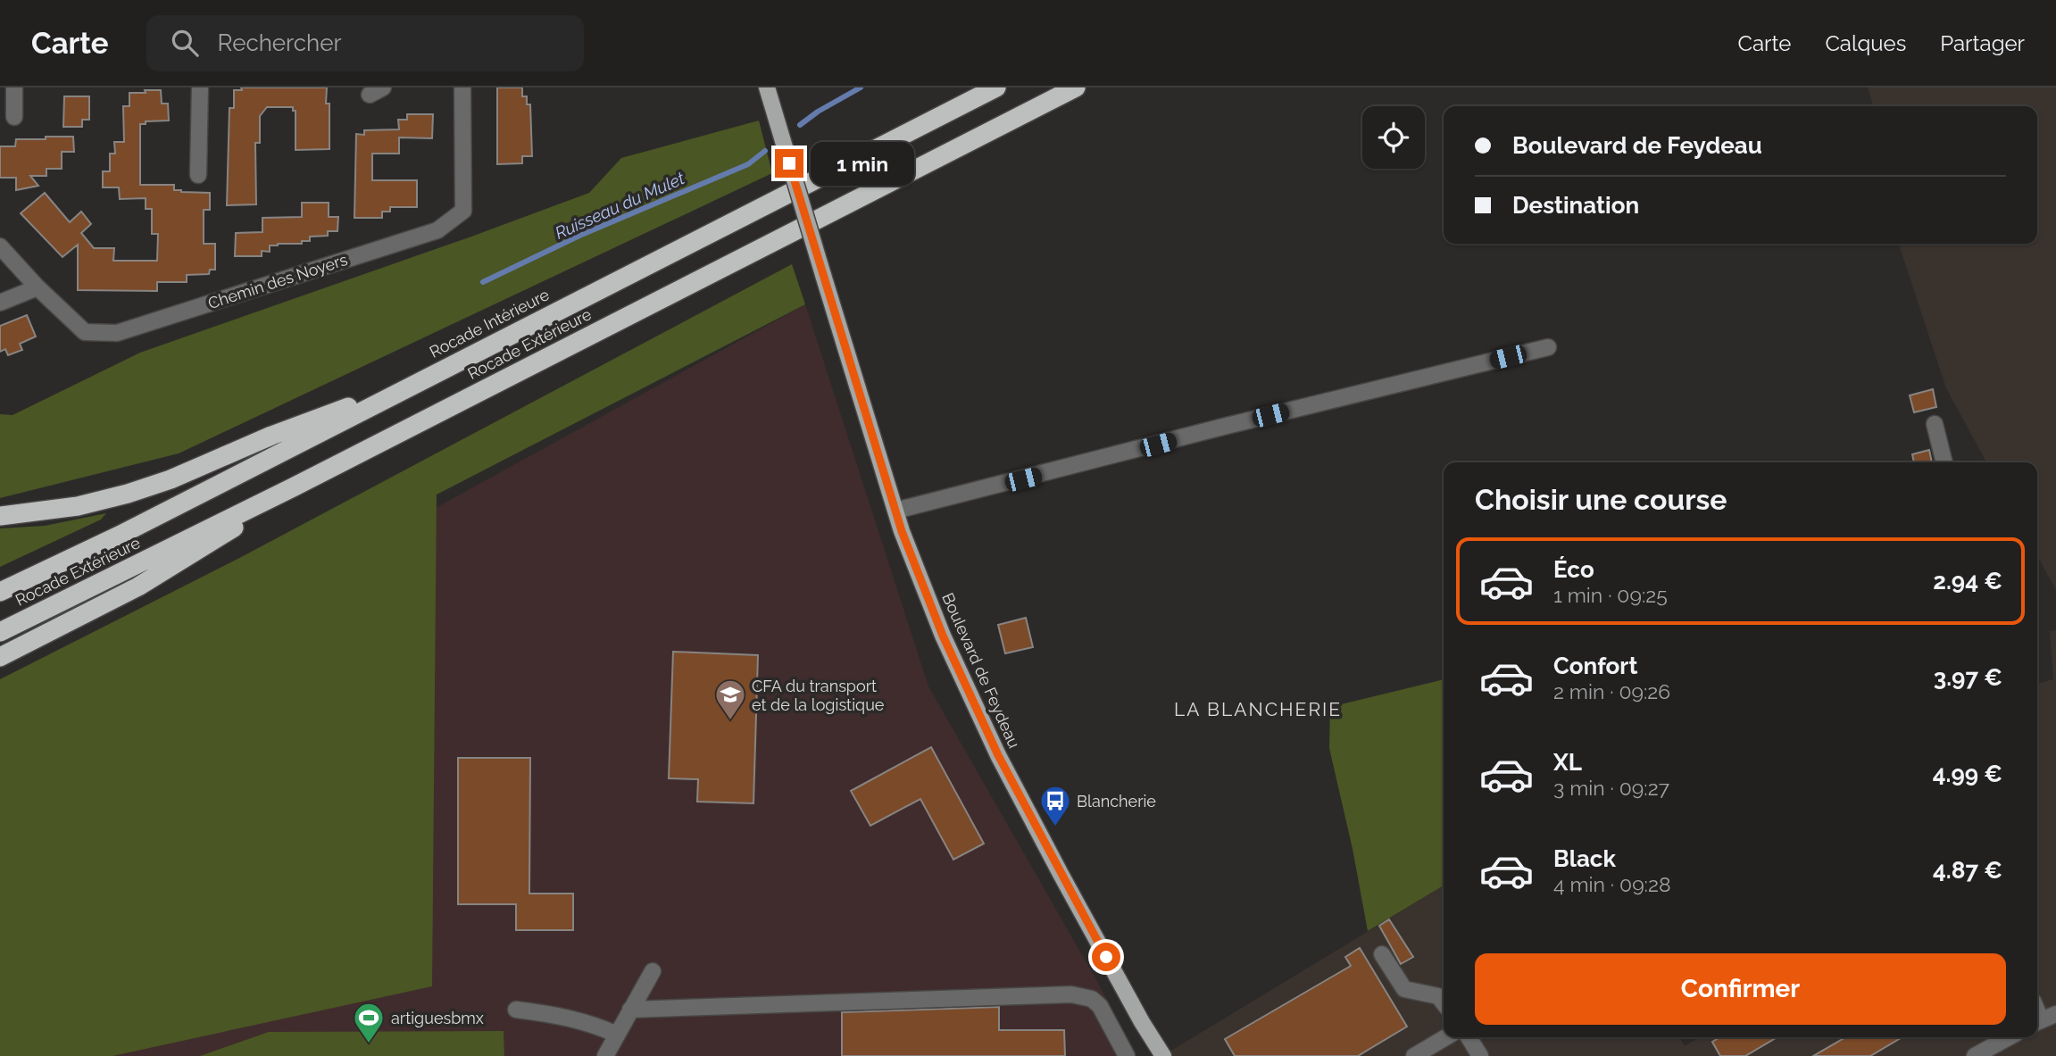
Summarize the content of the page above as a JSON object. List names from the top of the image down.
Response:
{
  "streets": {
    "highway": ["Rocade Intérieure", "Rocade Extérieure"],
    "main road": ["Boulevard de Feydeau"],
    "street": ["Chemin des Noyers"]
  },
  "districts": ["LA BLANCHERIE"],
  "water": ["Ruisseau du Mulet"],
  "places": {
    "school or university": ["CFA du transport et de la logistique"],
    "bus stop": ["Blancherie"],
    "sports": ["artiguesbmx"]
  },
  "page": {
    "header": "Carte",
    "search": "Rechercher",
    "nav": ["Carte", "Calques", "Partager"],
    "banner": ["Boulevard de Feydeau", "Destination"],
    "bubble": "1 min",
    "heading": "Choisir une course",
    "list": [
      {
        "name": "Éco",
        "note": "1 min · 09:25",
        "value": "2.94 €"
      },
      {
        "name": "Confort",
        "note": "2 min · 09:26",
        "value": "3.97 €"
      },
      {
        "name": "XL",
        "note": "3 min · 09:27",
        "value": "4.99 €"
      },
      {
        "name": "Black",
        "note": "4 min · 09:28",
        "value": "4.87 €"
      }
    ],
    "buttons": "Confirmer"
  }
}
